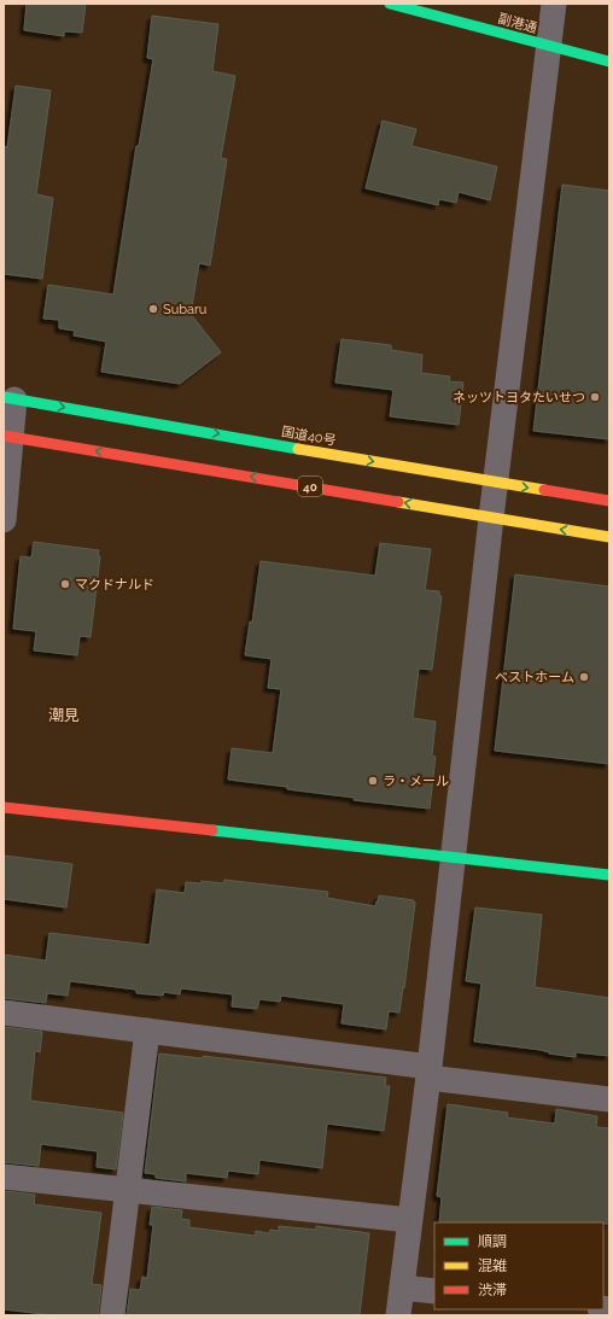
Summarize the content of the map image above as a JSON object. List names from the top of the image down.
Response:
{
  "streets": {
    "main road": ["副港通", "国道40号", "40"]
  },
  "districts": ["潮見"],
  "places": [
    "Subaru",
    "ネッツトヨタたいせつ",
    "マクドナルド",
    "ベストホーム",
    "ラ・メール"
  ],
  "legend": ["順調", "混雑", "渋滞"]
}
